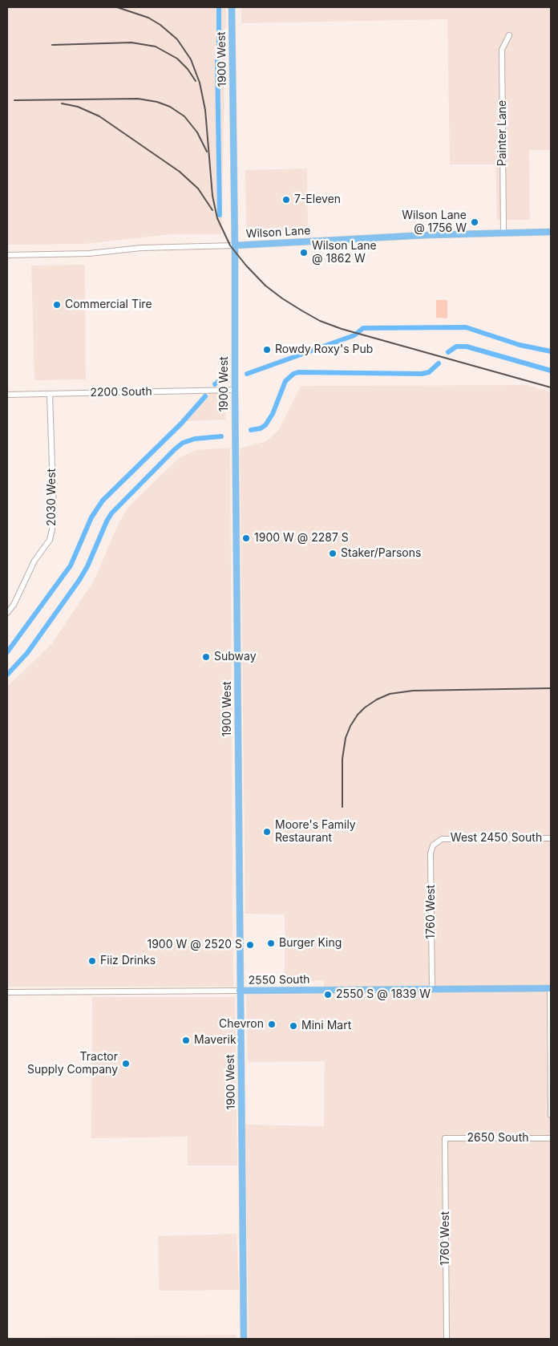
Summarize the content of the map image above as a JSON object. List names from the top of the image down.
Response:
{
  "streets": {
    "main road": ["1900 West", "Wilson Lane", "2550 South"],
    "street": [
      "Painter Lane",
      "2200 South",
      "2030 West",
      "West 2450 South",
      "1760 West",
      "2650 South"
    ]
  },
  "crossings": [
    ["1900 West", "Wilson Lane"],
    ["1900 West", "2200 South"],
    ["1900 West", "2550 South"],
    ["Painter Lane", "Wilson Lane"],
    ["2200 South", "2030 West"],
    ["West 2450 South", "1760 West"],
    ["1760 West", "2550 South"],
    ["1760 West", "2650 South"]
  ],
  "places": [
    "7-Eleven",
    "Wilson Lane @ 1756 W",
    "Wilson Lane @ 1862 W",
    "Commercial Tire",
    "Rowdy Roxy's Pub",
    "1900 W @ 2287 S",
    "Staker/Parsons",
    "Subway",
    "Moore's Family Restaurant",
    "Burger King",
    "1900 W @ 2520 S",
    "Fiiz Drinks",
    "2550 S @ 1839 W",
    "Chevron",
    "Mini Mart",
    "Maverik",
    "Tractor Supply Company"
  ]
}
